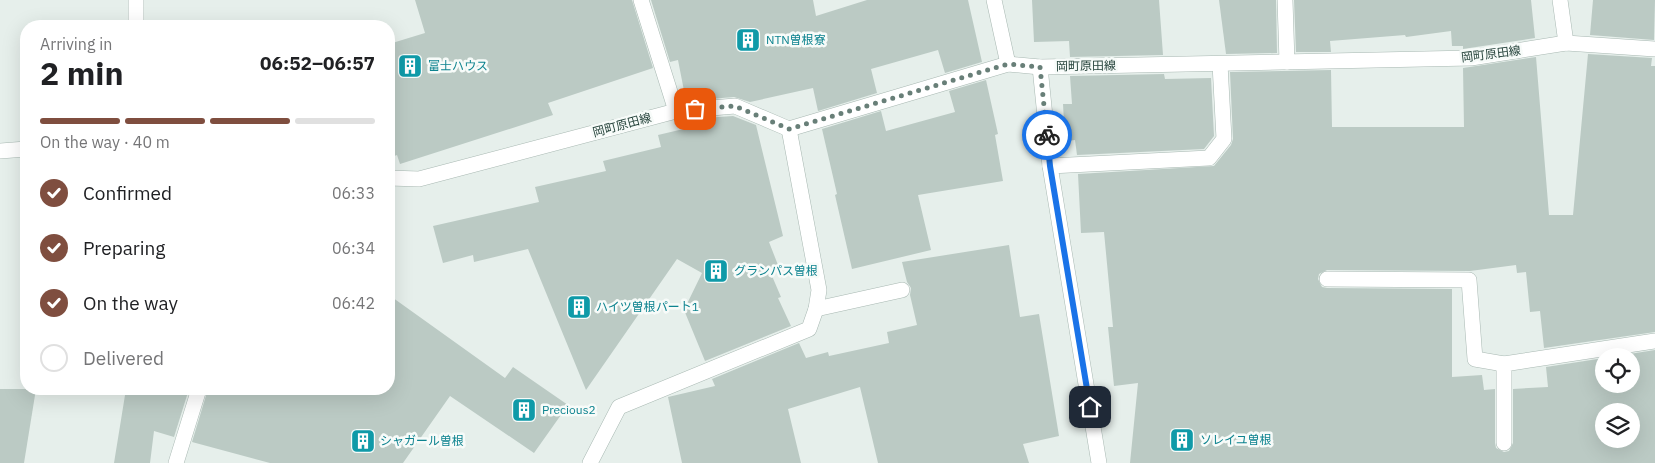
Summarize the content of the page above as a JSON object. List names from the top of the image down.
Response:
{
  "streets": {
    "street": ["岡町原田線"]
  },
  "places": {
    "building": [
      "NTN曽根寮",
      "富士ハウス",
      "グランパス曽根",
      "ハイツ曽根パート1",
      "Precious2",
      "ソレイユ曽根",
      "シャガール曽根"
    ]
  },
  "page": {
    "heading": ["2 min", "Arriving in", "06:52–06:57"],
    "bar": "On the way · 40 m",
    "list": [
      ["Confirmed", "06:33"],
      ["Preparing", "06:34"],
      ["On the way", "06:42"],
      "Delivered"
    ]
  }
}
